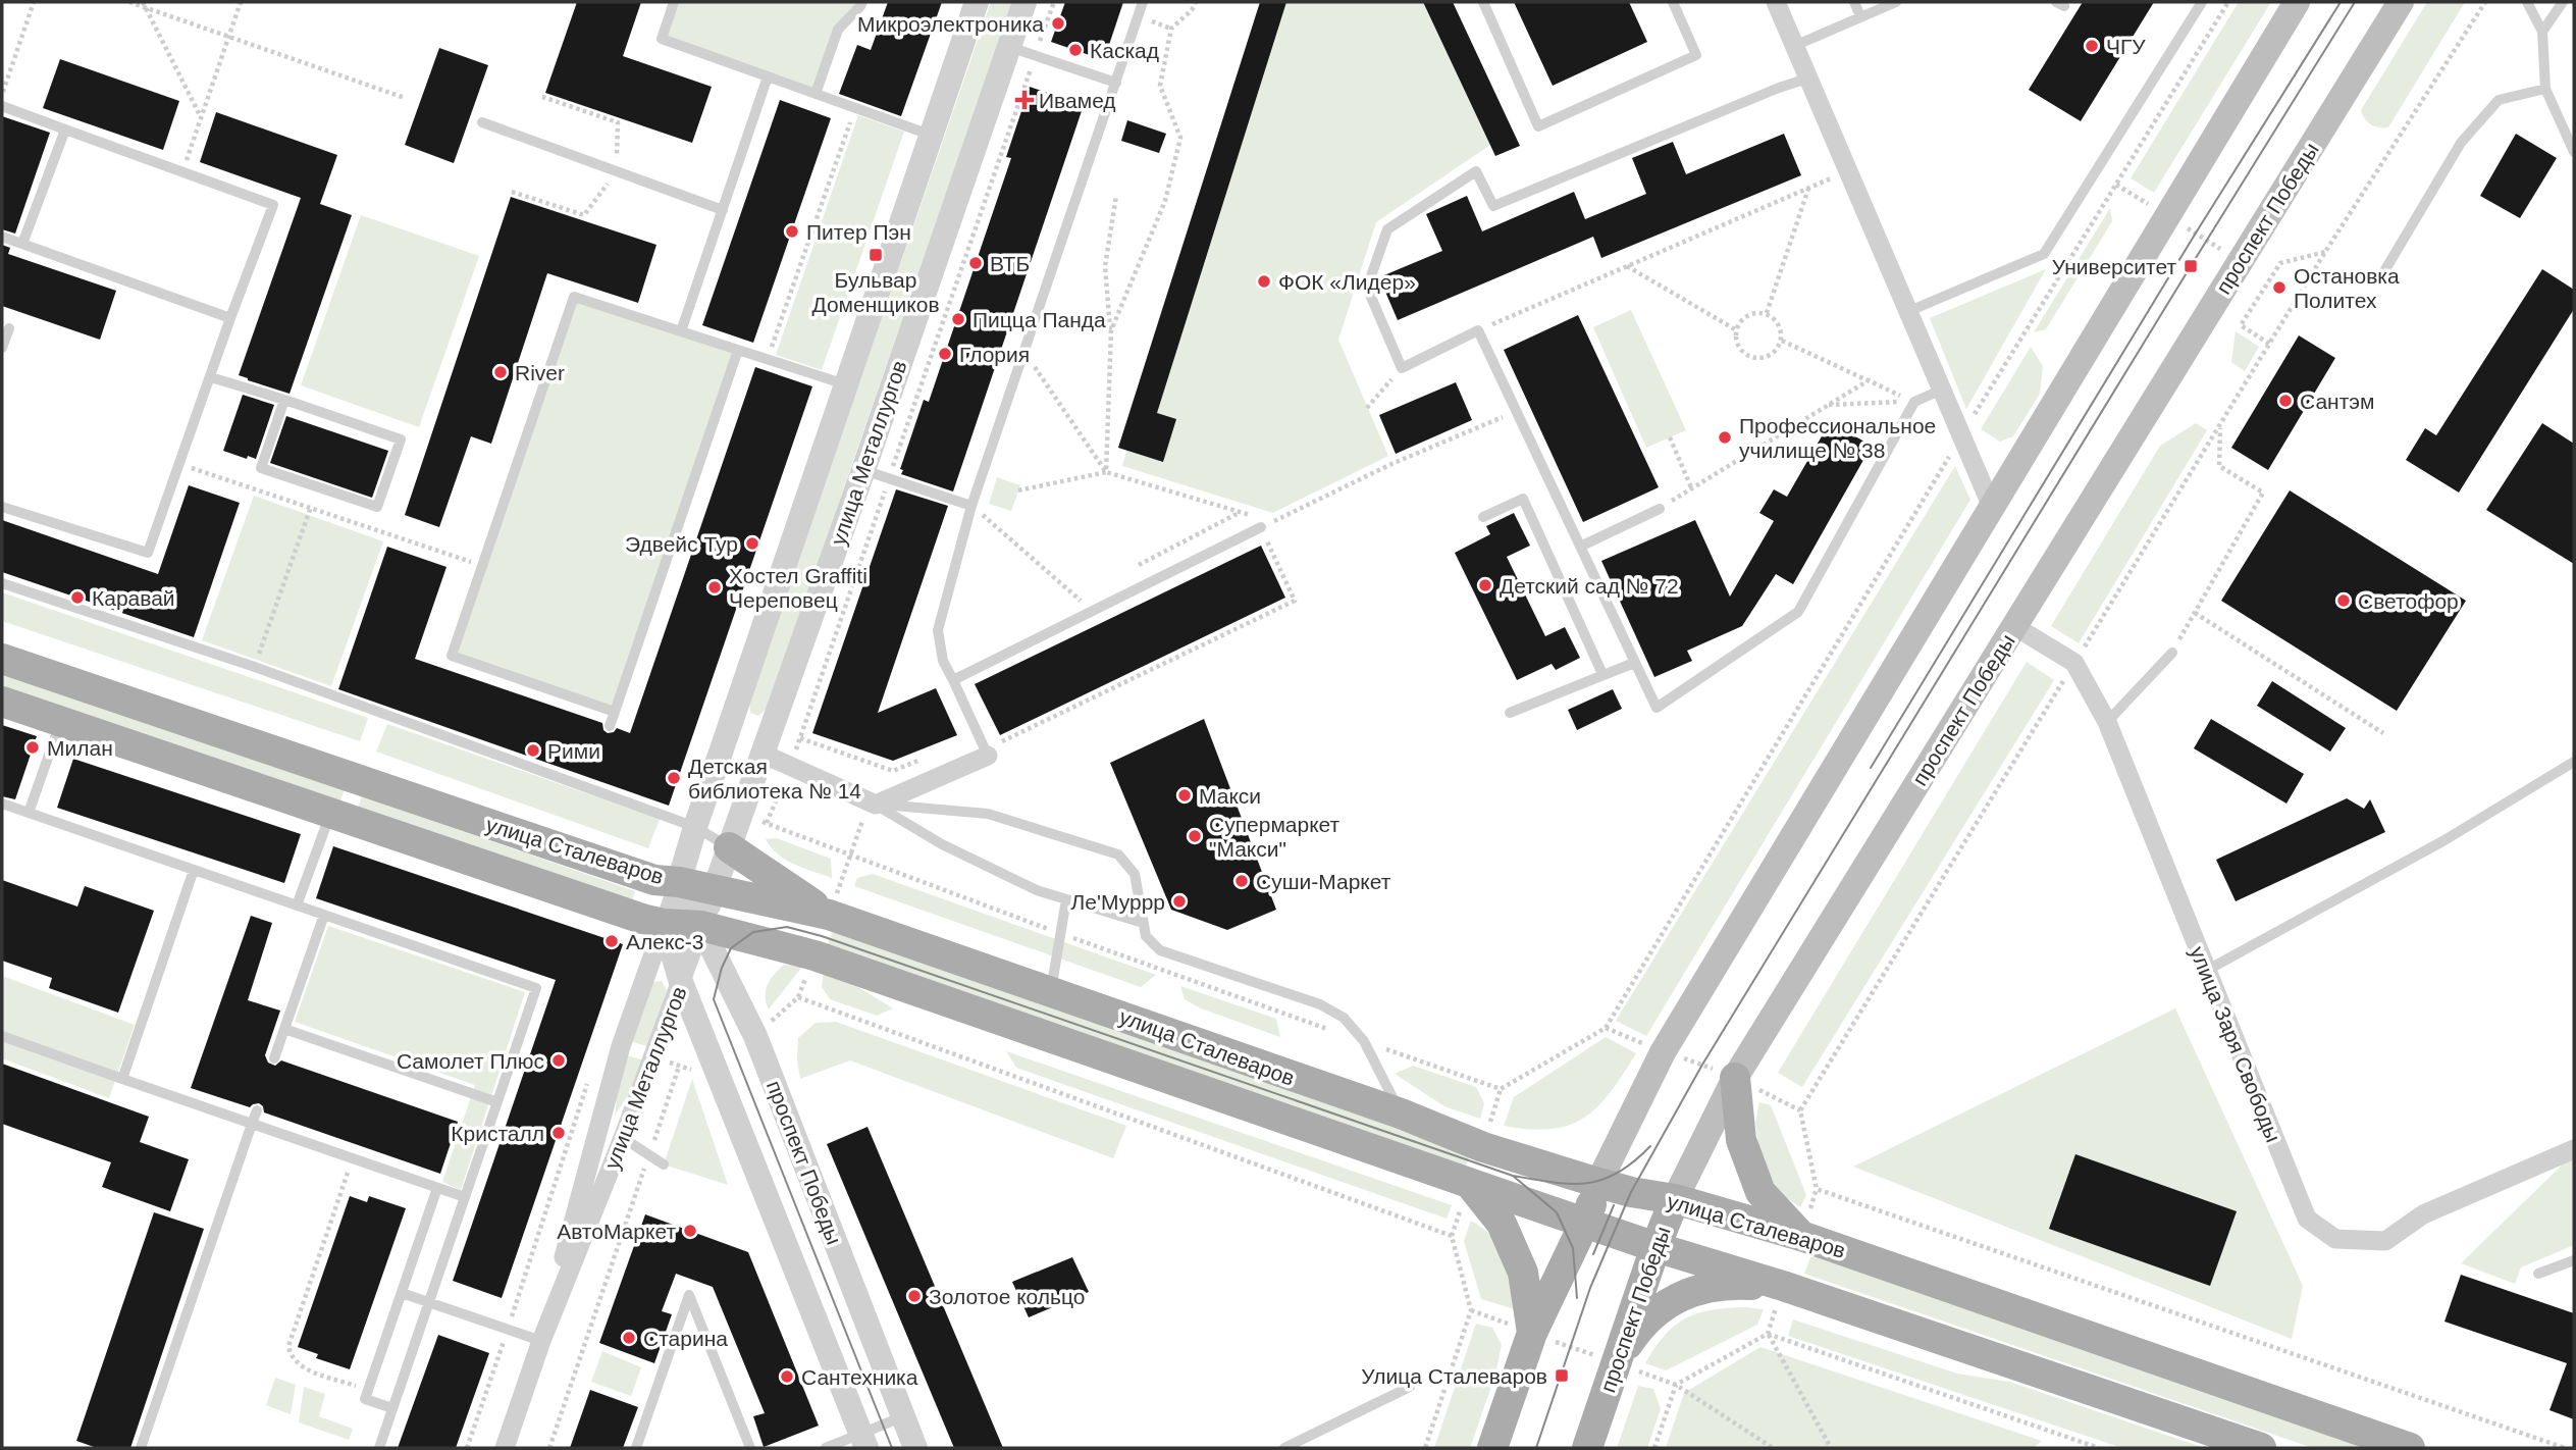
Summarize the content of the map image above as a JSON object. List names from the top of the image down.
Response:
{
  "streets": {
    "main road": ["проспект Победы", "улица Сталеваров"],
    "street": ["улица Металлургов", "улица Заря Свободы"]
  },
  "crossings": [
    ["проспект Победы", "улица Металлургов"],
    ["проспект Победы", "улица Сталеваров"],
    ["проспект Победы", "улица Заря Свободы"],
    ["улица Металлургов", "улица Сталеваров"]
  ],
  "places": {
    "other": [
      "Микроэлектроника",
      "ЧГУ",
      "Каскад",
      "Питер Пэн",
      "ВТБ",
      "ФОК «Лидер»",
      "Остановка Политех",
      "Пицца Панда",
      "Глория",
      "River",
      "Сантэм",
      "Профессиональное училище № 38",
      "Эдвейс Тур",
      "Детский сад № 72",
      "Хостел Graffiti Череповец",
      "Каравай",
      "Светофор",
      "Милан",
      "Рими",
      "Детская библиотека № 14",
      "Макси",
      "Супермаркет \"Макси\"",
      "Суши-Маркет",
      "Ле'Муррр",
      "Алекс-3",
      "Самолет Плюс",
      "Кристалл",
      "АвтоМаркет",
      "Золотое кольцо",
      "Старина",
      "Сантехника"
    ],
    "health": ["Ивамед"],
    "transit": ["Бульвар Доменщиков", "Университет", "Улица Сталеваров"]
  }
}
